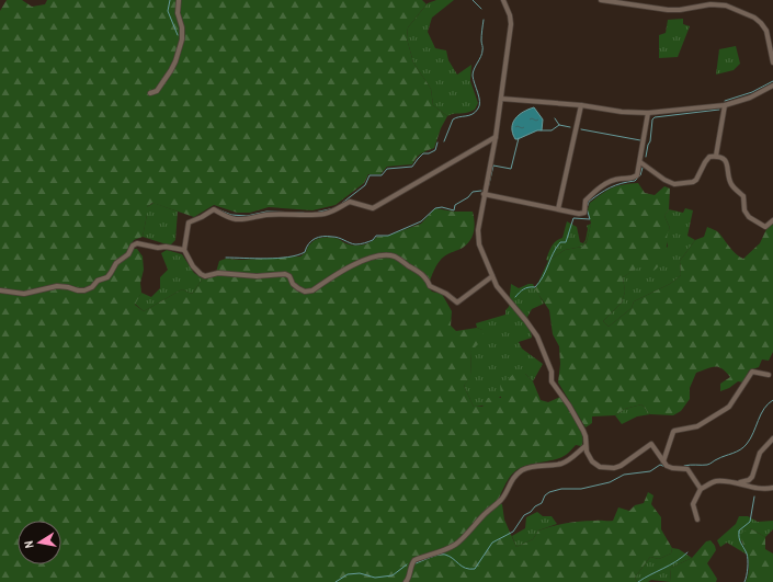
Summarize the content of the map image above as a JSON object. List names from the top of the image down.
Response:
{
  "north": "left"
}
